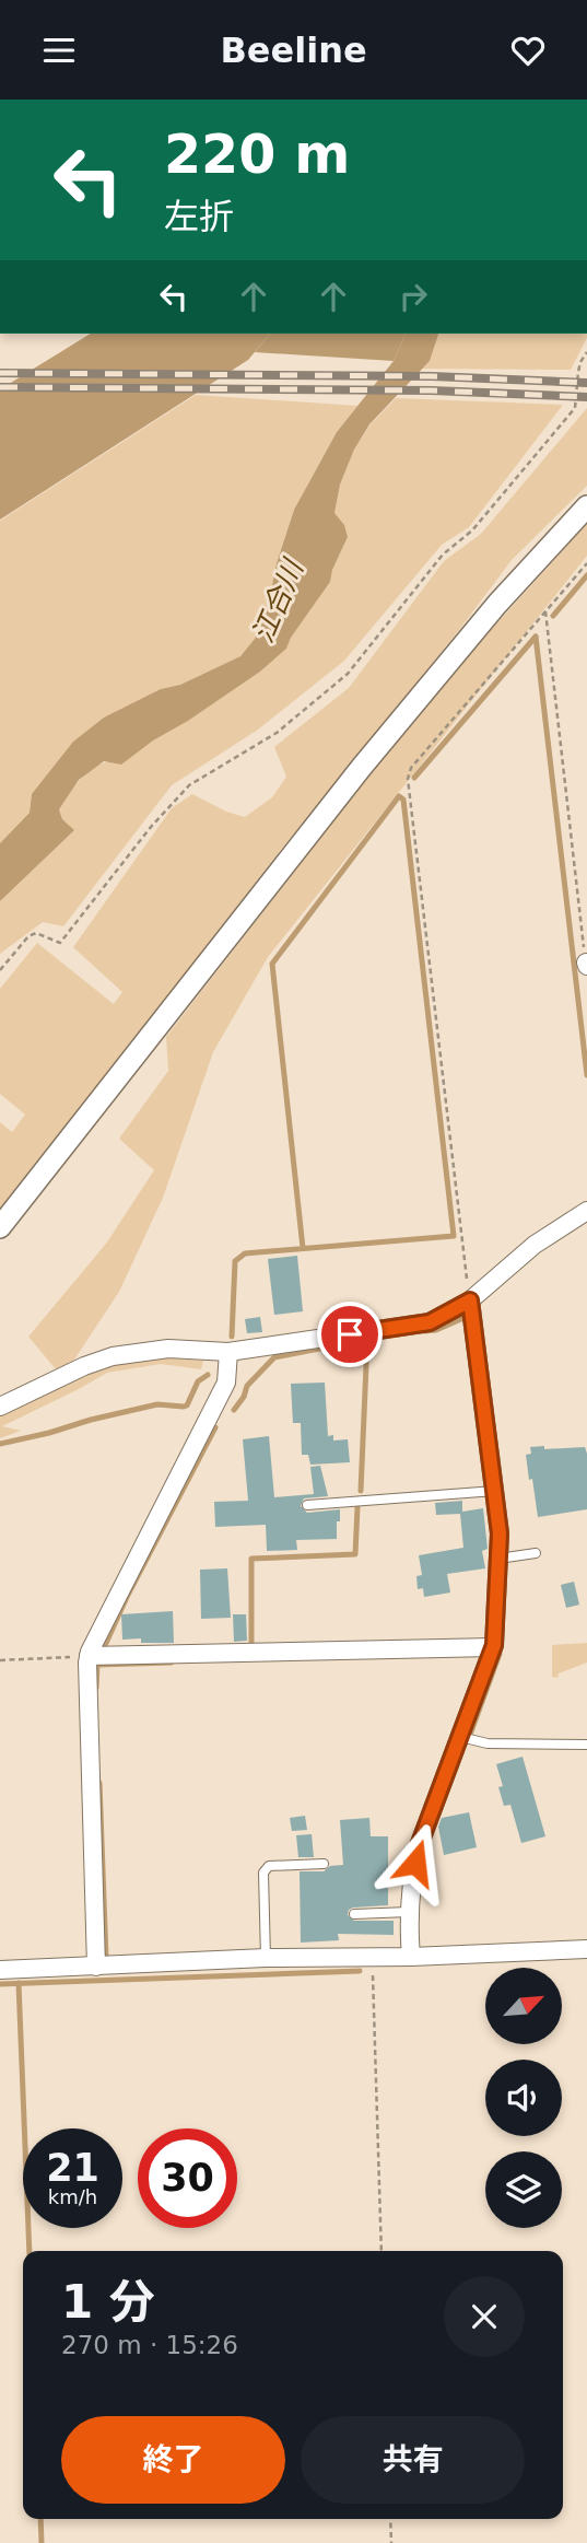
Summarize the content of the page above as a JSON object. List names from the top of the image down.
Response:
{
  "water": ["江合川"],
  "north": "top right",
  "page": {
    "header": "Beeline",
    "turn": ["220 m", "左折"],
    "speed": "21 km/h",
    "limit": "30",
    "heading": ["1 分", "270 m · 15:26"],
    "buttons": ["終了", "共有"]
  }
}
